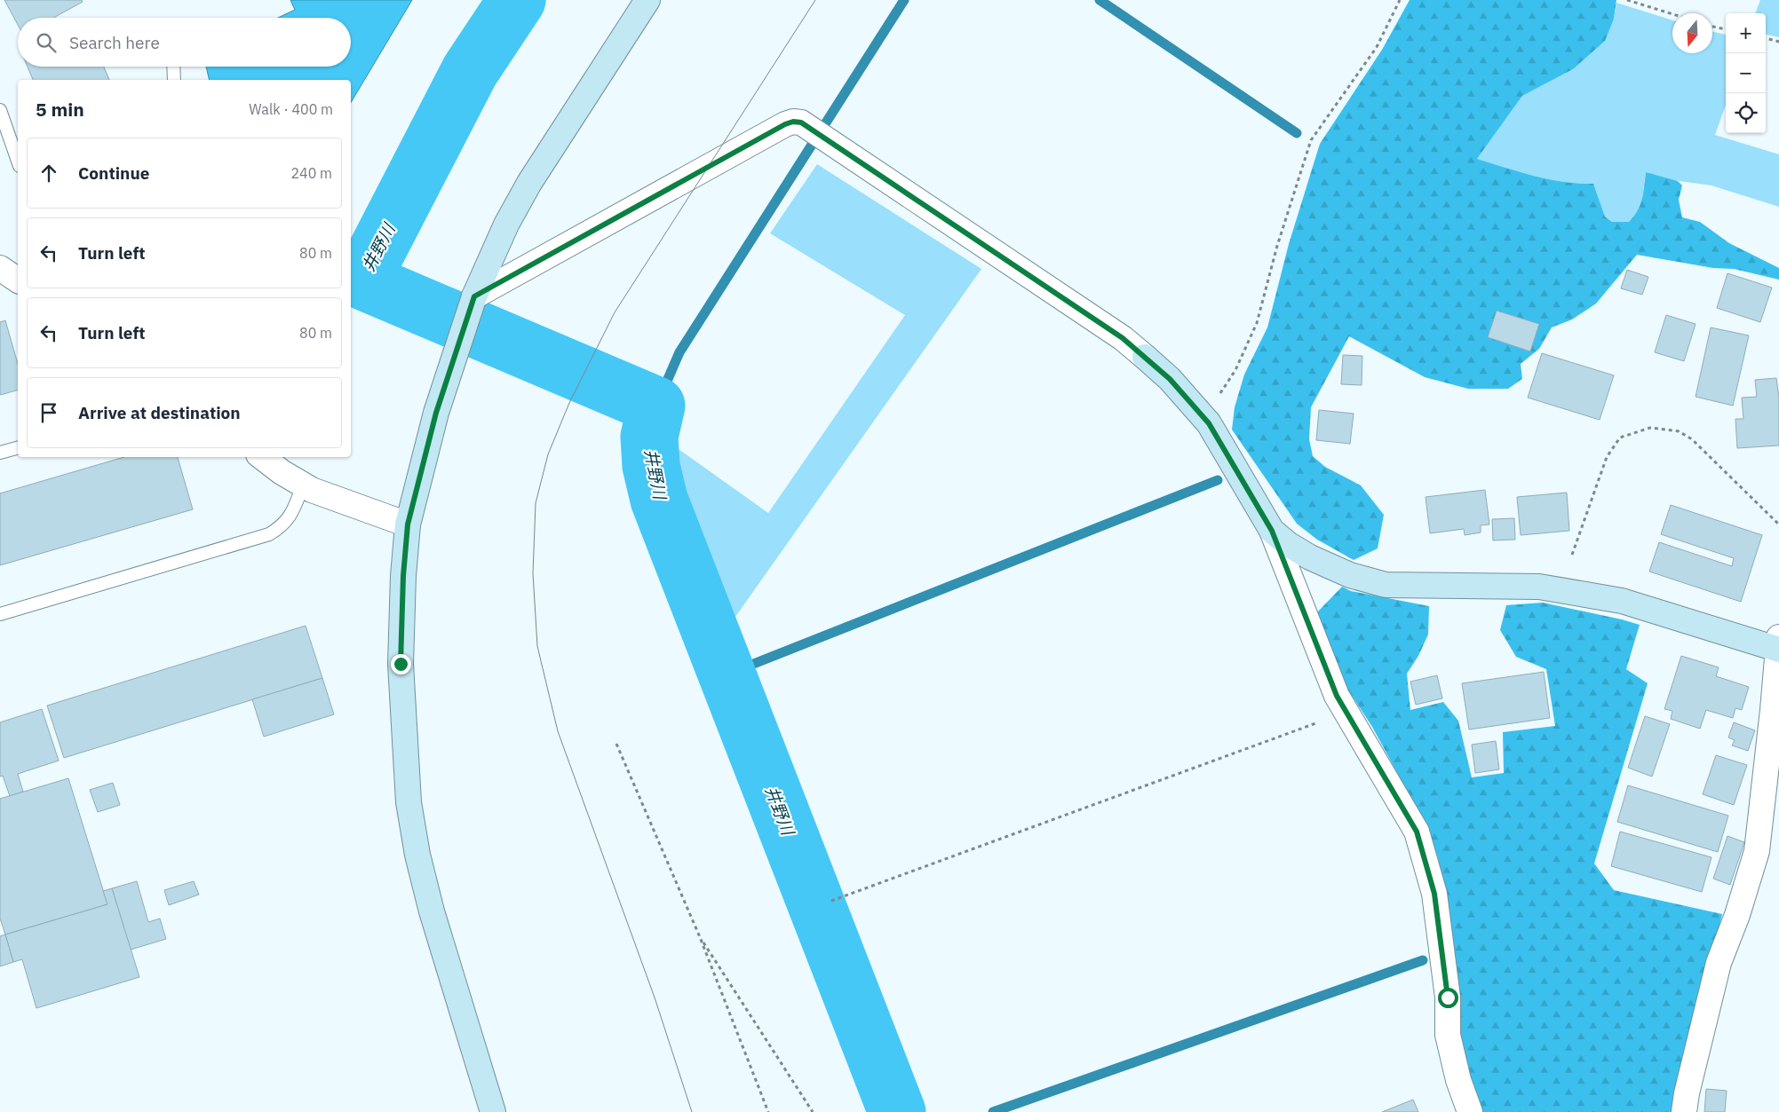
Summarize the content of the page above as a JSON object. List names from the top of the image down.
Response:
{
  "water": ["井野川"],
  "north": "bottom",
  "page": {
    "map_buttons": ["+", "−"],
    "search": "Search here",
    "heading": ["5 min", "Walk · 400 m"],
    "list": [
      ["Continue", "240 m"],
      ["Turn left", "80 m"],
      ["Turn left", "80 m"],
      "Arrive at destination"
    ]
  }
}
